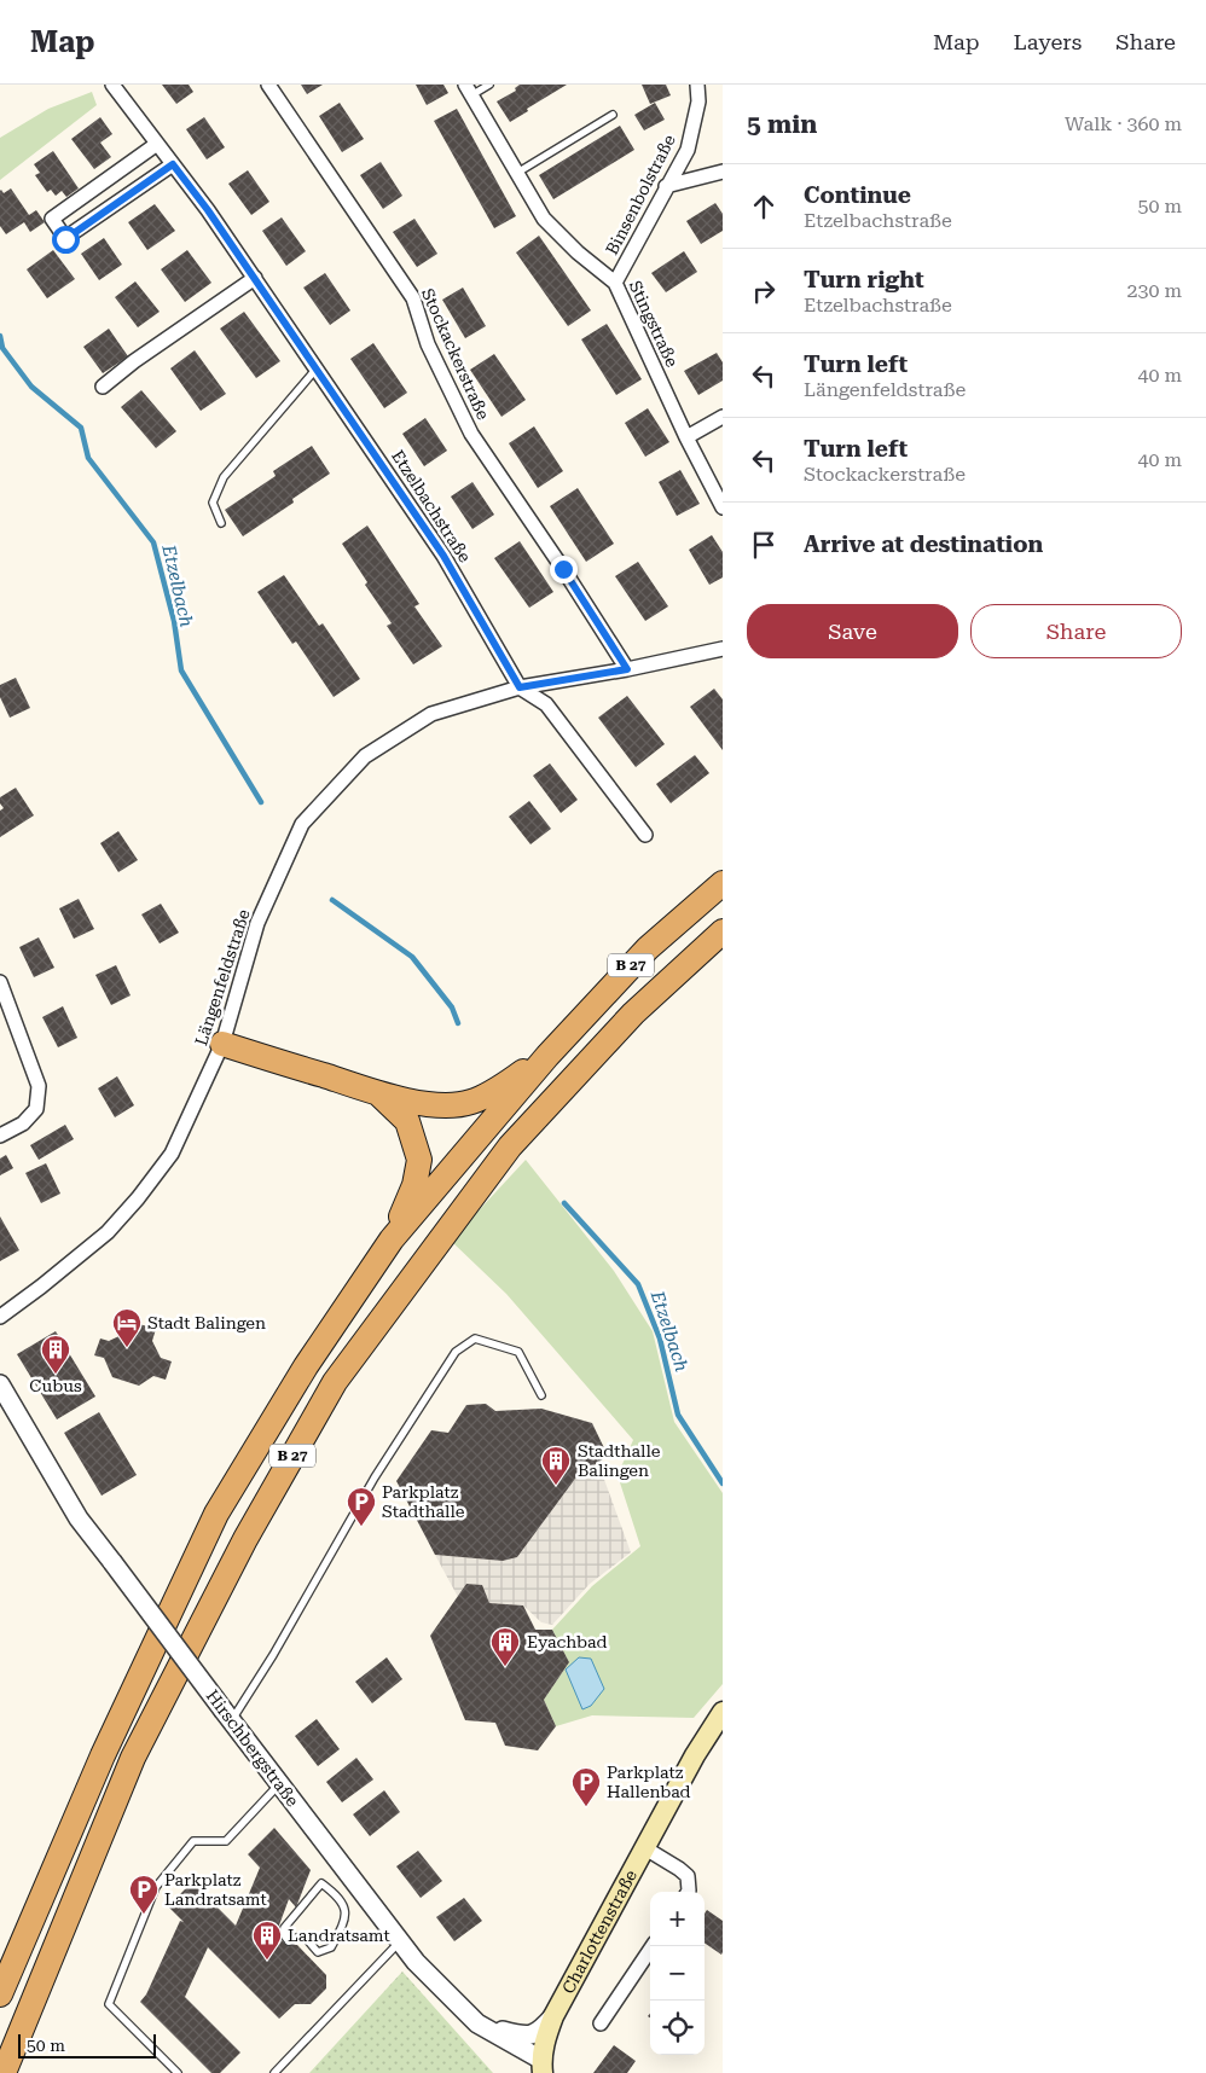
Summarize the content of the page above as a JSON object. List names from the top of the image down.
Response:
{
  "streets": {
    "highway": ["B 27"],
    "main road": ["Charlottenstraße"],
    "street": [
      "Binsenbolstraße",
      "Stingstraße",
      "Stockackerstraße",
      "Etzelbachstraße",
      "Längenfeldstraße",
      "Hirschbergstraße"
    ]
  },
  "crossings": [
    ["Binsenbolstraße", "Stingstraße"],
    ["Stockackerstraße", "Längenfeldstraße"],
    ["Etzelbachstraße", "Längenfeldstraße"],
    ["Hirschbergstraße", "Charlottenstraße"]
  ],
  "water": ["Etzelbach"],
  "places": {
    "hotel": ["Stadt Balingen"],
    "building": [
      "Cubus",
      "Stadthalle Balingen",
      "Eyachbad",
      "Landratsamt"
    ],
    "parking": ["Parkplatz Stadthalle", "Parkplatz Hallenbad", "Parkplatz Landratsamt"]
  },
  "scale_bar": "50 m",
  "page": {
    "header": "Map",
    "nav": ["Map", "Layers", "Share"],
    "heading": ["5 min", "Walk · 360 m"],
    "list": [
      ["Continue", "Etzelbachstraße", "50 m"],
      ["Turn right", "Etzelbachstraße", "230 m"],
      ["Turn left", "Längenfeldstraße", "40 m"],
      ["Turn left", "Stockackerstraße", "40 m"],
      "Arrive at destination"
    ],
    "buttons": ["Save", "Share"],
    "map_buttons": ["+", "−"],
    "scale": "50 m"
  }
}
